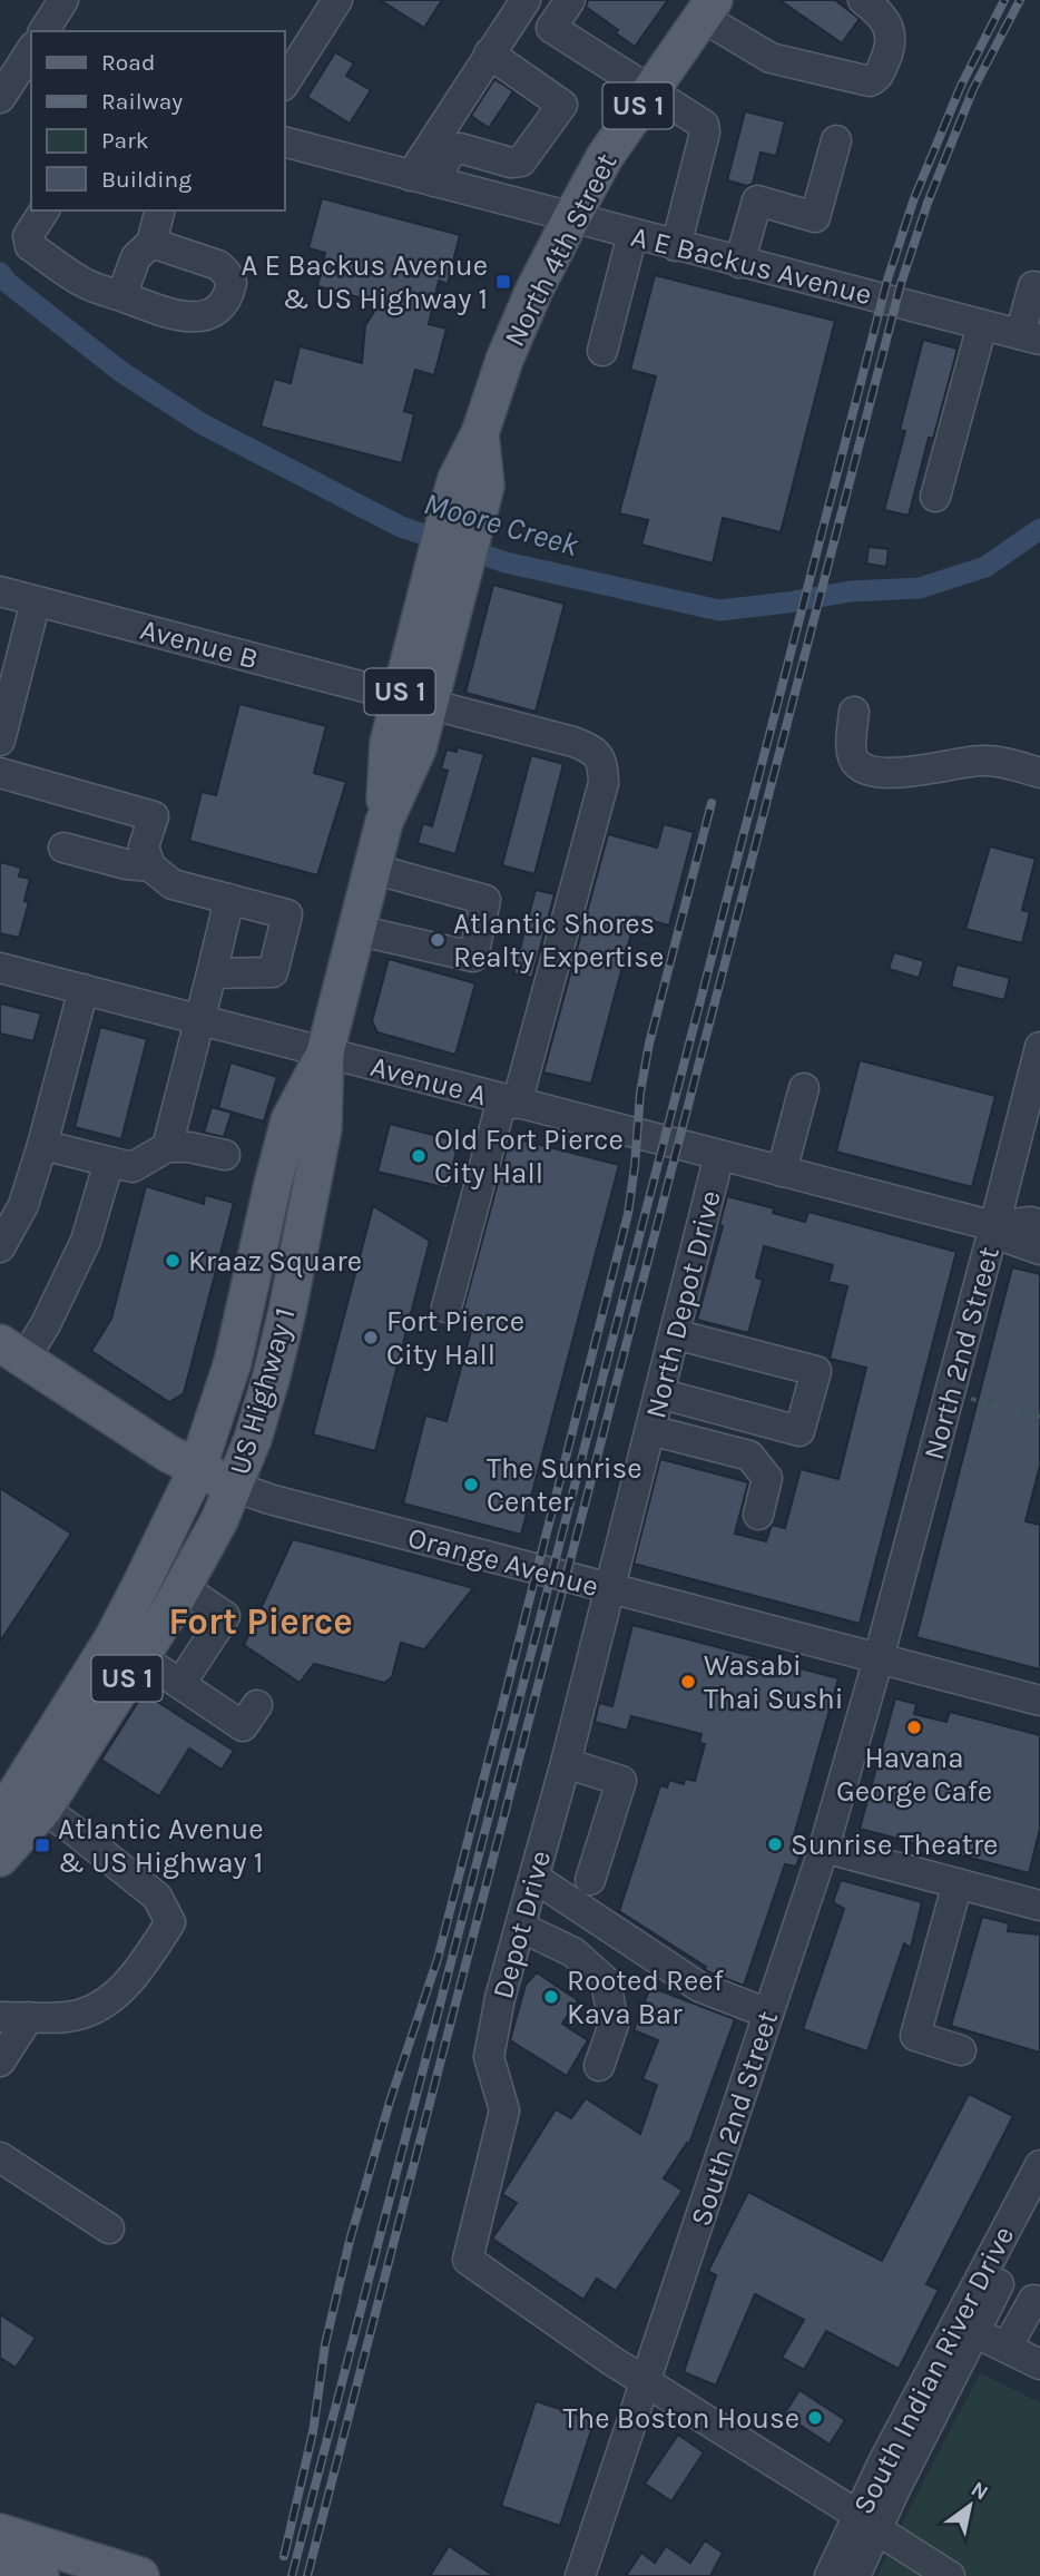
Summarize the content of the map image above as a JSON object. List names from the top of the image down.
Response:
{
  "streets": {
    "main road": [
      "US 1",
      "North 4th Street",
      "US Highway 1",
      "Orange Avenue"
    ],
    "street": [
      "A E Backus Avenue",
      "Avenue B",
      "Avenue A",
      "North Depot Drive",
      "North 2nd Street",
      "Depot Drive",
      "South 2nd Street",
      "South Indian River Drive"
    ]
  },
  "crossings": [
    ["North 4th Street", "A E Backus Avenue"],
    ["North 4th Street", "Avenue B"],
    ["North 4th Street", "Avenue A"],
    ["North 4th Street", "US Highway 1"],
    ["Avenue B", "Avenue A"],
    ["Avenue A", "North Depot Drive"],
    ["Avenue A", "North 2nd Street"],
    ["Avenue A", "US Highway 1"],
    ["North Depot Drive", "Orange Avenue"],
    ["North Depot Drive", "Depot Drive"],
    ["North 2nd Street", "Orange Avenue"],
    ["North 2nd Street", "South 2nd Street"],
    ["US Highway 1", "Orange Avenue"],
    ["Orange Avenue", "Depot Drive"],
    ["Orange Avenue", "South 2nd Street"],
    ["Depot Drive", "South 2nd Street"]
  ],
  "districts": ["Fort Pierce"],
  "water": ["Moore Creek"],
  "places": {
    "transit": ["A E Backus Avenue & US Highway 1", "Atlantic Avenue & US Highway 1"],
    "other": [
      "Atlantic Shores Realty Expertise",
      "Old Fort Pierce City Hall",
      "Kraaz Square",
      "Fort Pierce City Hall",
      "The Sunrise Center",
      "Wasabi Thai Sushi",
      "Havana George Cafe",
      "Sunrise Theatre",
      "Rooted Reef Kava Bar",
      "The Boston House"
    ]
  },
  "legend": [
    "Road",
    "Railway",
    "Park",
    "Building"
  ],
  "north": "top right"
}
